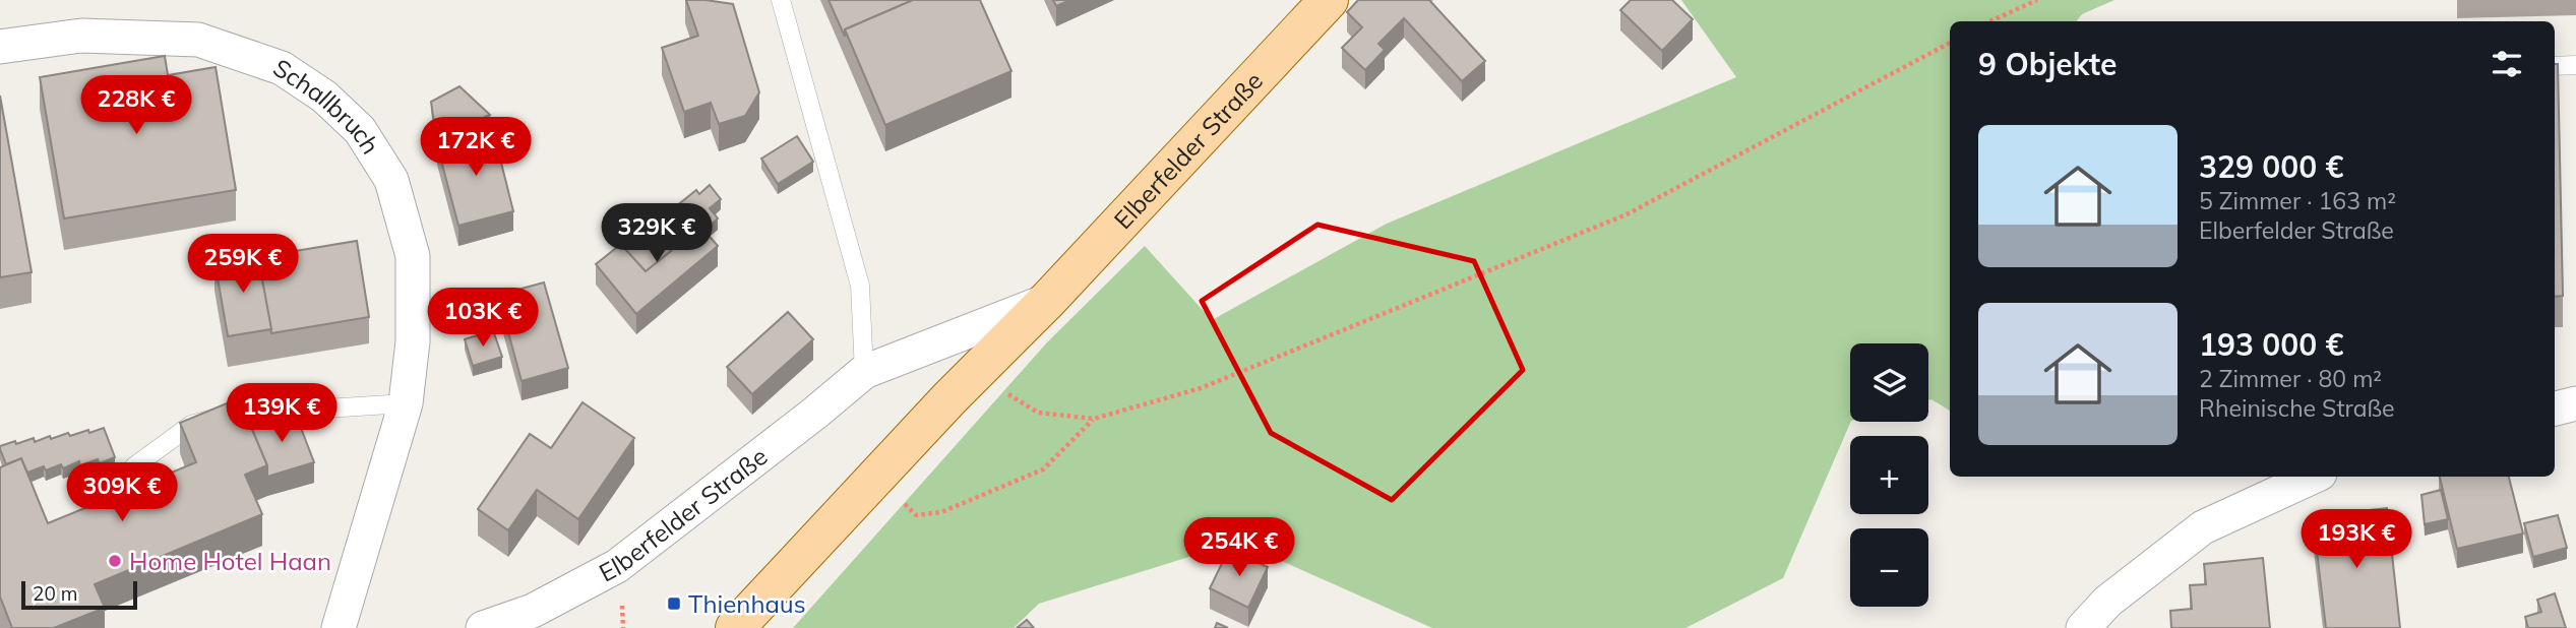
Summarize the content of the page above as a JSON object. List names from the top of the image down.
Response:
{
  "streets": {
    "main road": ["Elberfelder Straße"],
    "street": ["Schallbruch"]
  },
  "places": {
    "other": ["Home Hotel Haan"],
    "transit": ["Thienhaus"]
  },
  "scale_bar": "20 m",
  "page": {
    "heading": "9 Objekte",
    "price": [
      "228K €",
      "172K €",
      "329K €",
      "259K €",
      "103K €",
      "139K €",
      "309K €",
      "193K €",
      "254K €"
    ],
    "list": [
      {
        "name": "329 000 €",
        "note": "5 Zimmer · 163 m² · Elberfelder Straße"
      },
      {
        "name": "193 000 €",
        "note": "2 Zimmer · 80 m² · Rheinische Straße"
      }
    ],
    "map_buttons": ["+", "−"],
    "scale": "20 m"
  }
}
